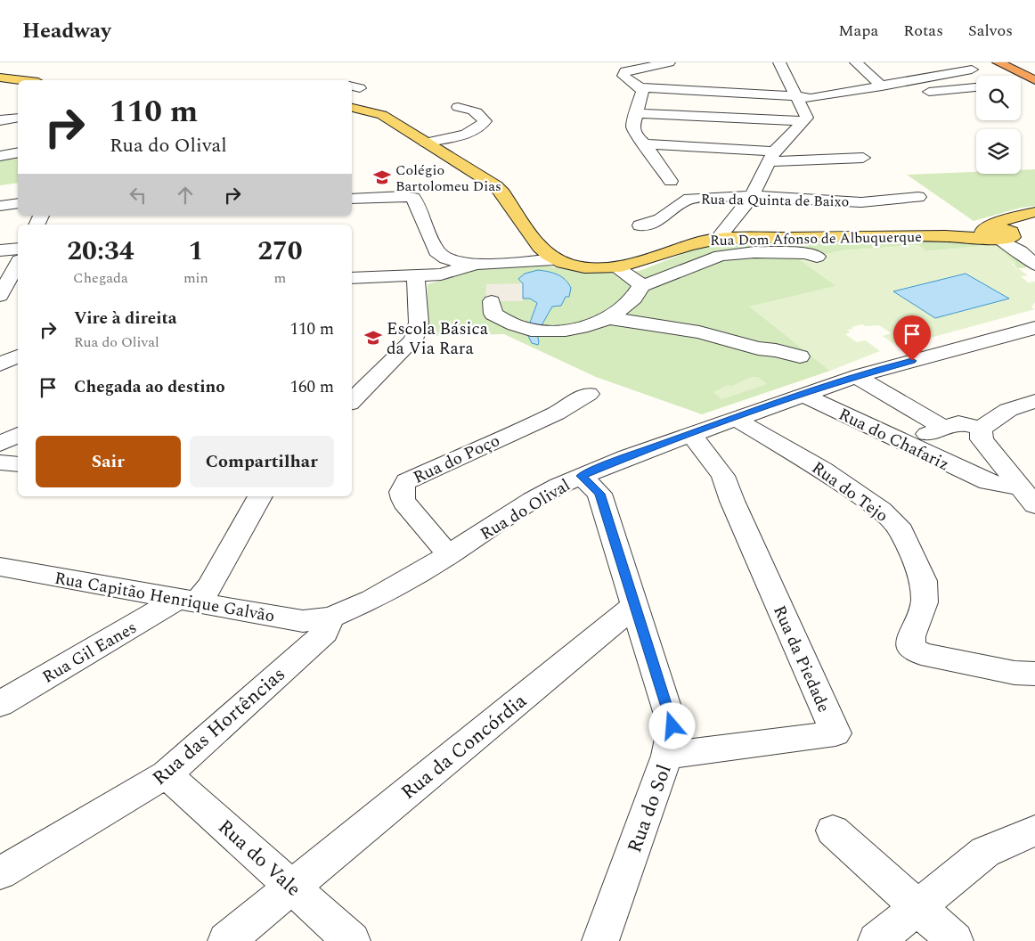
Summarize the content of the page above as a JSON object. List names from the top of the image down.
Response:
{
  "streets": {
    "main road": ["Rua Dom Afonso de Albuquerque"],
    "street": [
      "Rua da Quinta de Baixo",
      "Rua do Chafariz",
      "Rua do Poço",
      "Rua do Tejo",
      "Rua do Olival",
      "Rua Capitão Henrique Galvão",
      "Rua Gil Eanes",
      "Rua da Piedade",
      "Rua das Hortências",
      "Rua da Concórdia",
      "Rua do Sol",
      "Rua do Vale"
    ]
  },
  "crossings": [
    ["Rua do Chafariz", "Rua do Olival"],
    ["Rua do Poço", "Rua do Olival"],
    ["Rua do Tejo", "Rua do Olival"],
    ["Rua do Olival", "Rua Capitão Henrique Galvão"],
    ["Rua do Olival", "Rua da Piedade"],
    ["Rua do Olival", "Rua das Hortências"],
    ["Rua do Olival", "Rua do Sol"],
    ["Rua Capitão Henrique Galvão", "Rua Gil Eanes"],
    ["Rua Capitão Henrique Galvão", "Rua das Hortências"],
    ["Rua da Piedade", "Rua do Sol"],
    ["Rua das Hortências", "Rua do Vale"],
    ["Rua da Concórdia", "Rua do Sol"],
    ["Rua da Concórdia", "Rua do Vale"]
  ],
  "places": {
    "school or university": ["Colégio Bartolomeu Dias", "Escola Básica da Via Rara"]
  },
  "page": {
    "header": "Headway",
    "nav": ["Mapa", "Rotas", "Salvos"],
    "turn": ["110 m", "Rua do Olival"],
    "eta": [
      "20:34",
      "Chegada",
      "1",
      "min",
      "270",
      "m"
    ],
    "list": [
      {
        "name": "Vire à direita",
        "note": "Rua do Olival",
        "value": "110 m"
      },
      {
        "name": "Chegada ao destino",
        "value": "160 m"
      }
    ],
    "buttons": ["Sair", "Compartilhar"]
  }
}
